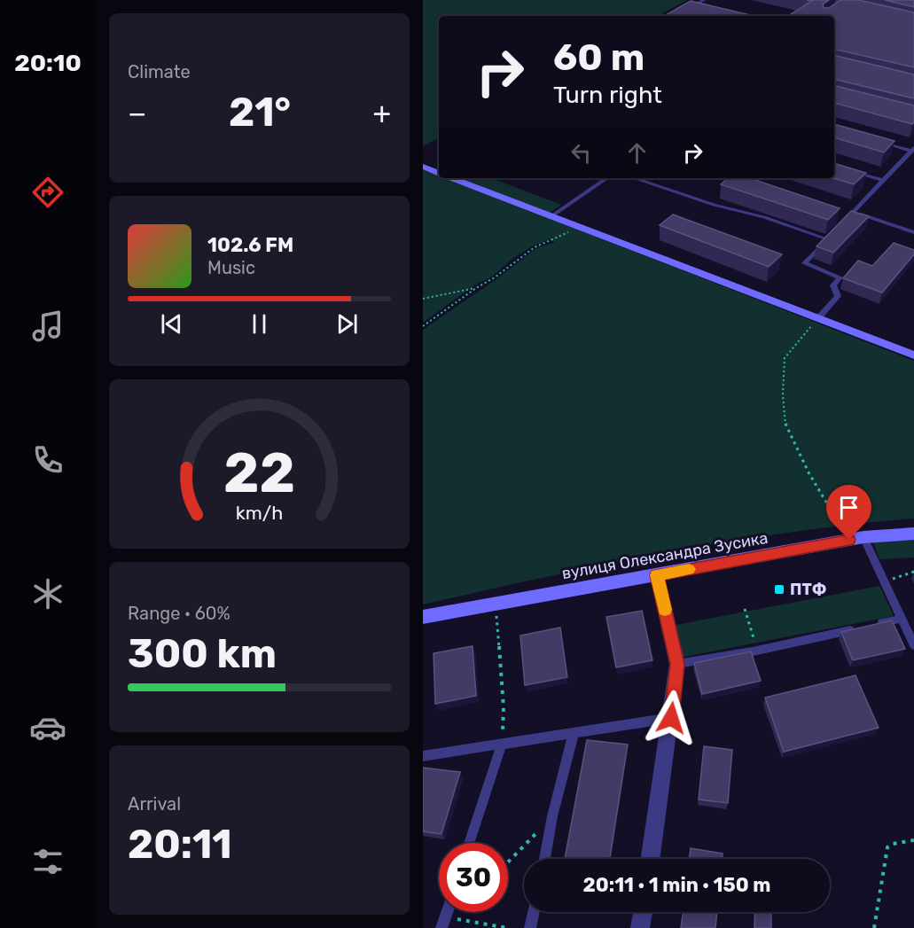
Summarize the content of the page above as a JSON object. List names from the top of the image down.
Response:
{
  "streets": {
    "street": ["вулиця Олександра Зусика"]
  },
  "places": {
    "transit": ["ПТФ"]
  },
  "page": {
    "tabs": "20:10",
    "tile": [
      "Climate",
      ["Range · 60%", "300 km"],
      ["Arrival", "20:11"]
    ],
    "turn": ["60 m", "Turn right"],
    "heat": ["−", "21°", "+"],
    "song": ["102.6 FM", "Music"],
    "limit": "30",
    "trip": "20:11 · 1 min · 150 m",
    "gauge": ["22", "km/h"]
  }
}
